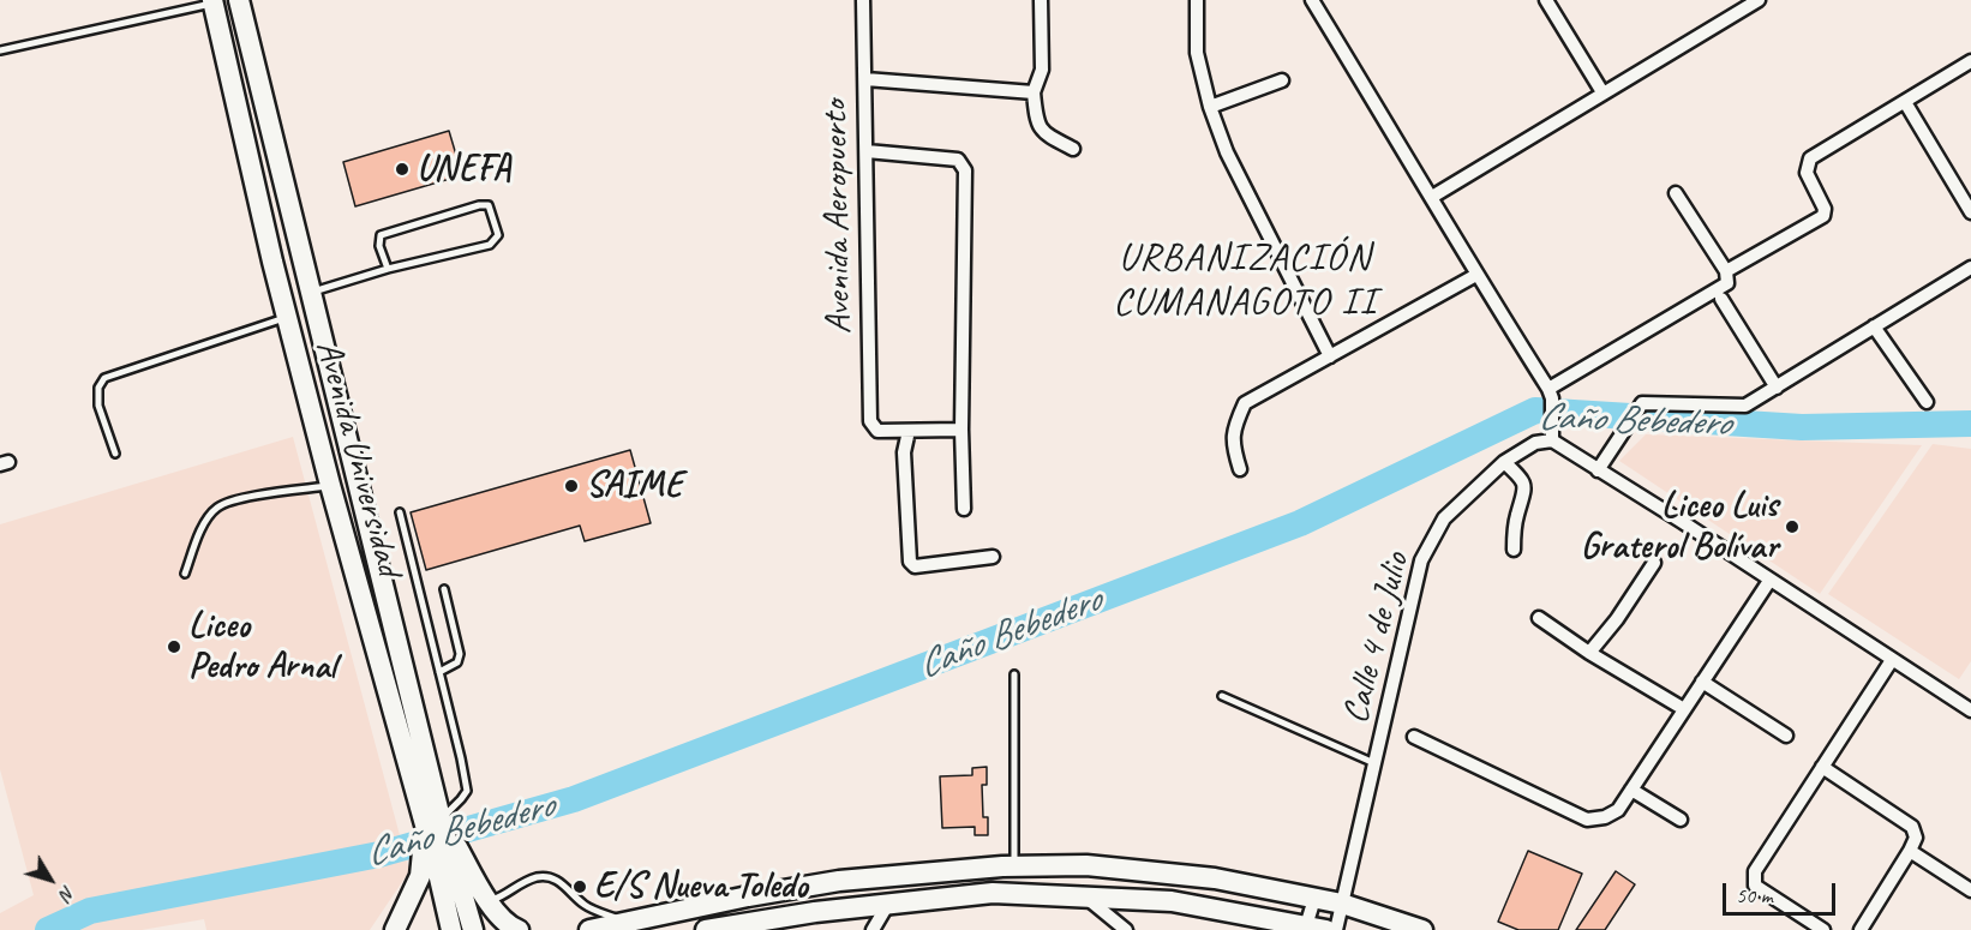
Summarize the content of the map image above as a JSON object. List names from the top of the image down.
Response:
{
  "streets": {
    "main road": ["Avenida Universidad"],
    "street": ["Avenida Aeropuerto", "Calle 4 de Julio"]
  },
  "districts": ["URBANIZACIÓN CUMANAGOTO II"],
  "water": ["Caño Bebedero"],
  "places": [
    "UNEFA",
    "SAIME",
    "Liceo Luis Graterol Bolívar",
    "Liceo Pedro Arnal",
    "E/S Nueva Toledo"
  ],
  "scale_bar": "50 m",
  "north": "bottom right"
}
